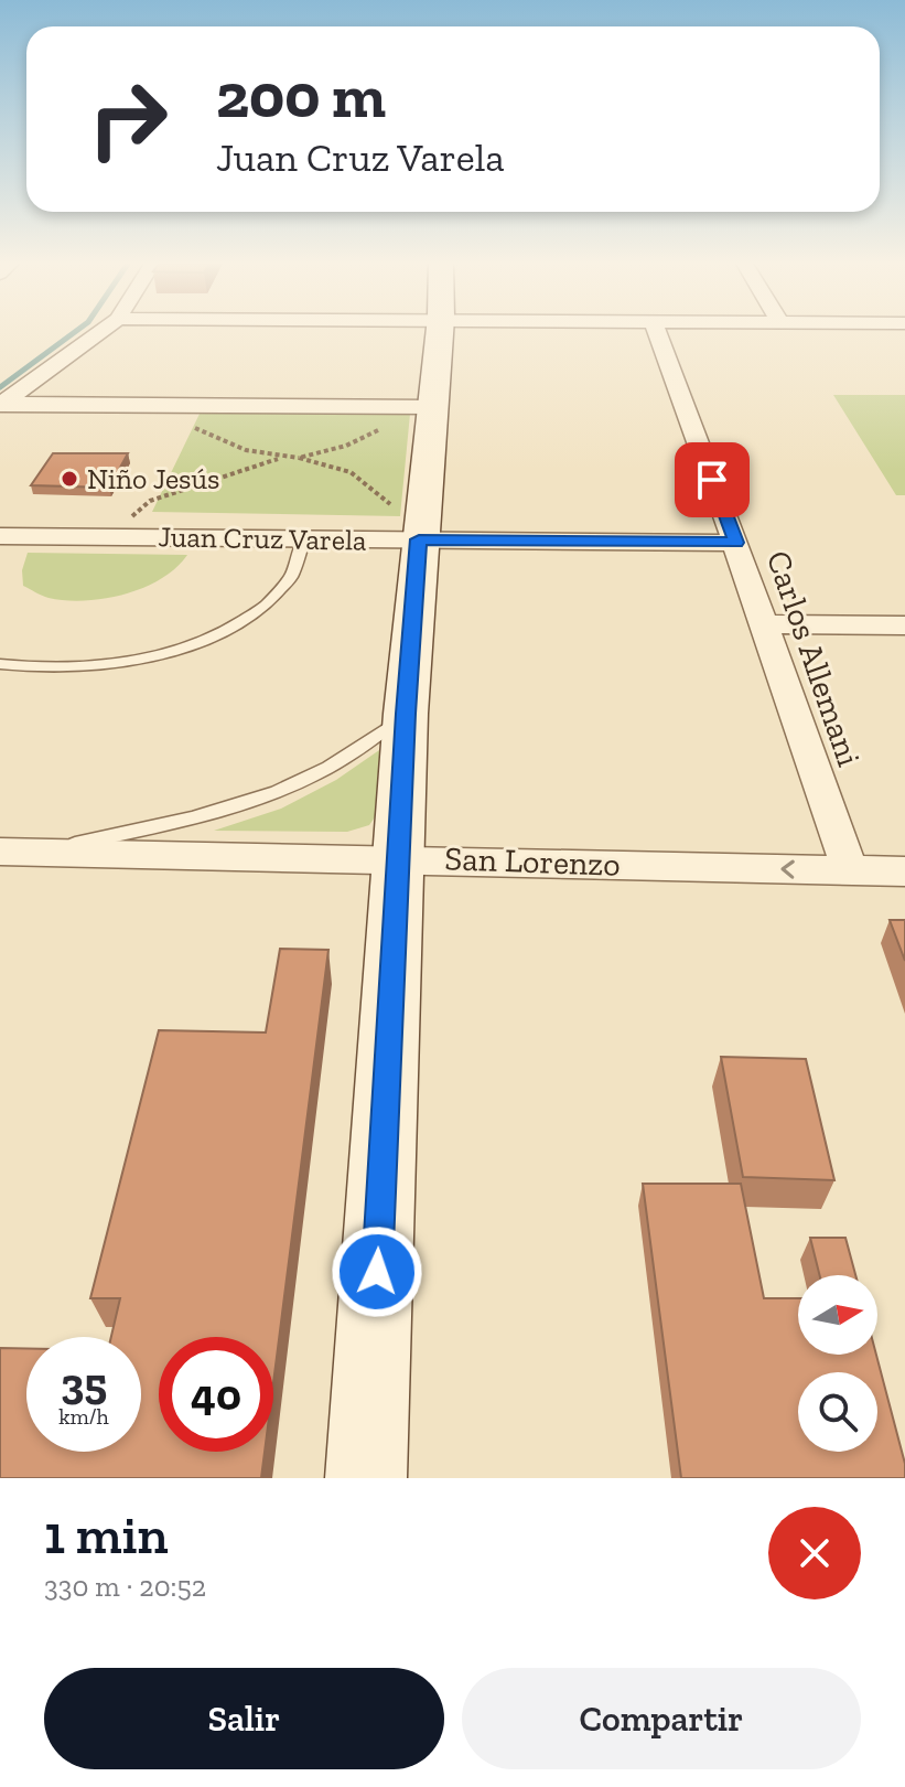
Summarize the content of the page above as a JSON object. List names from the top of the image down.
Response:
{
  "streets": {
    "street": ["Juan Cruz Varela", "Carlos Allemani", "San Lorenzo"]
  },
  "crossings": [
    ["Juan Cruz Varela", "Carlos Allemani"],
    ["Carlos Allemani", "San Lorenzo"]
  ],
  "one_way": ["San Lorenzo"],
  "places": ["Niño Jesús"],
  "north": "right",
  "page": {
    "turn": ["200 m", "Juan Cruz Varela"],
    "speed": "35 km/h",
    "limit": "40",
    "heading": ["1 min", "330 m · 20:52"],
    "buttons": ["Salir", "Compartir"]
  }
}
